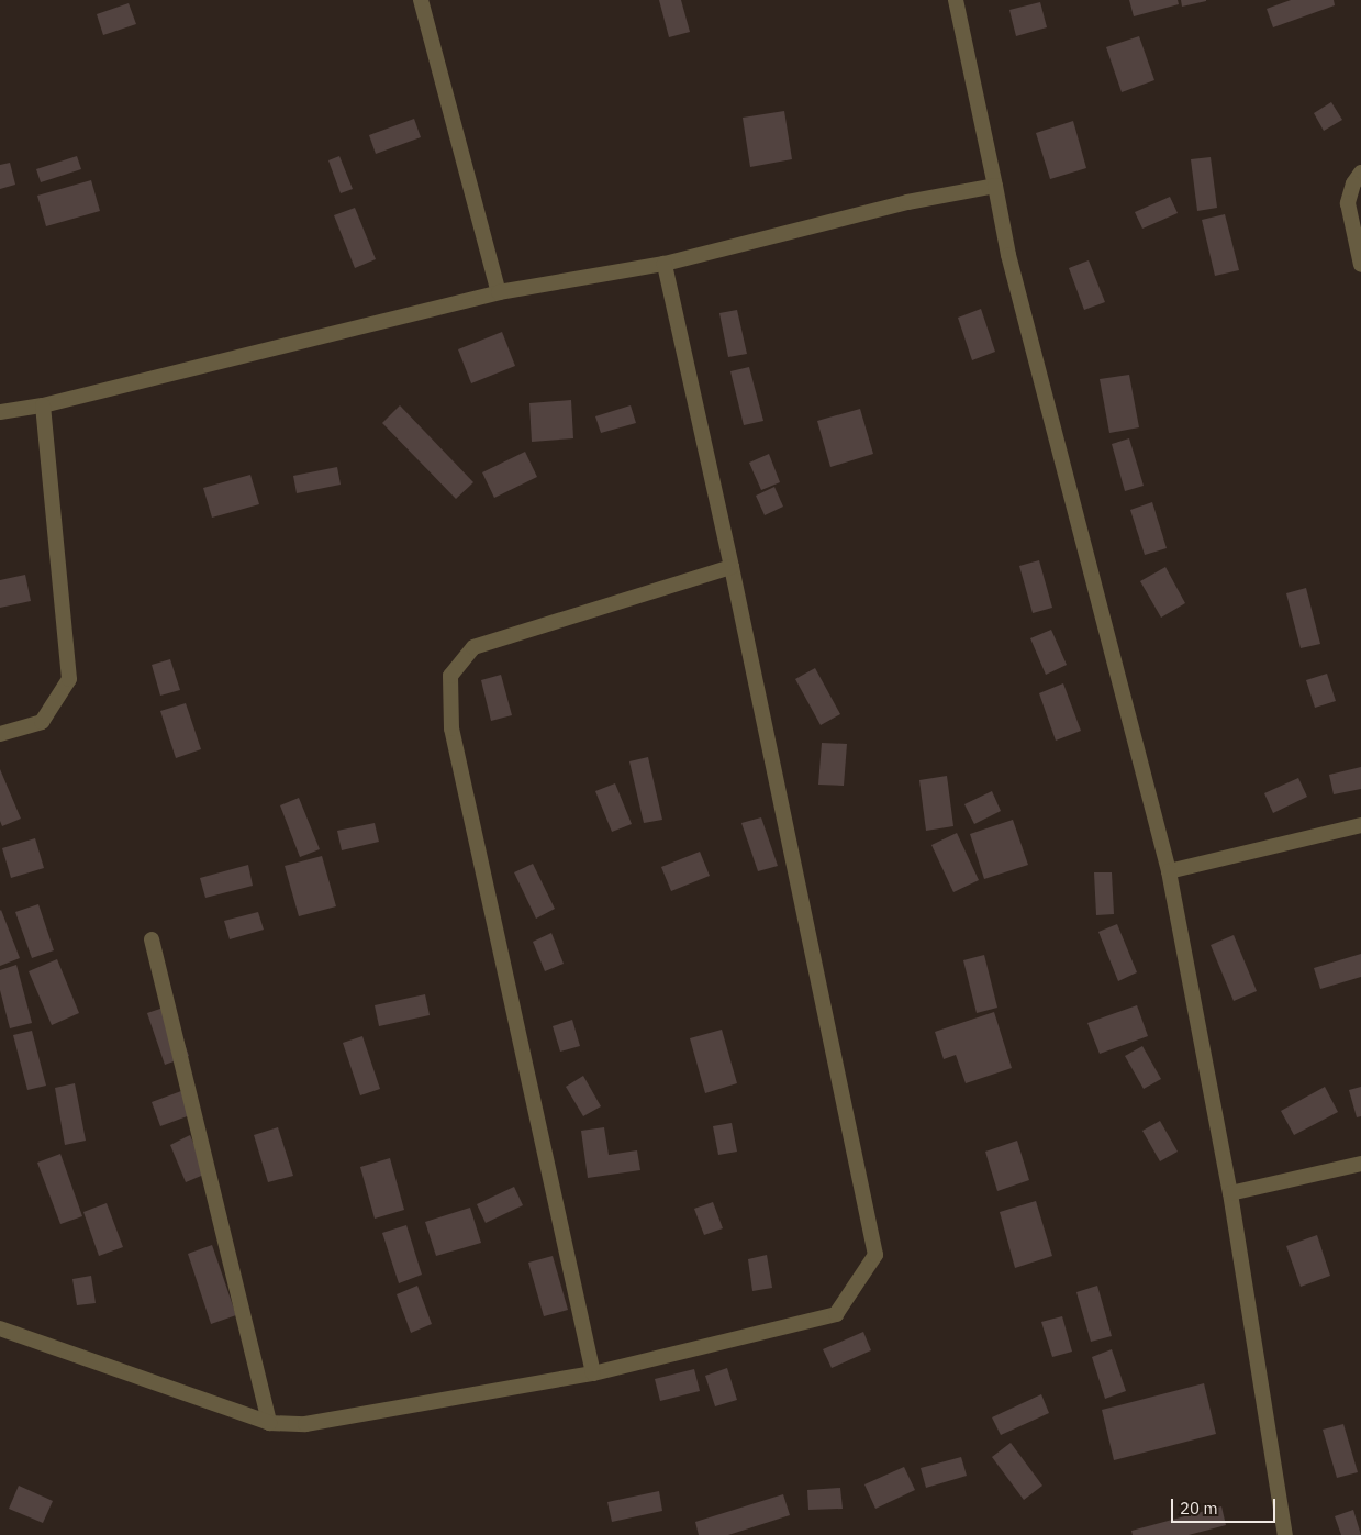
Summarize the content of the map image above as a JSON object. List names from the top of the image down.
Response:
{
  "scale_bar": "20 m"
}
